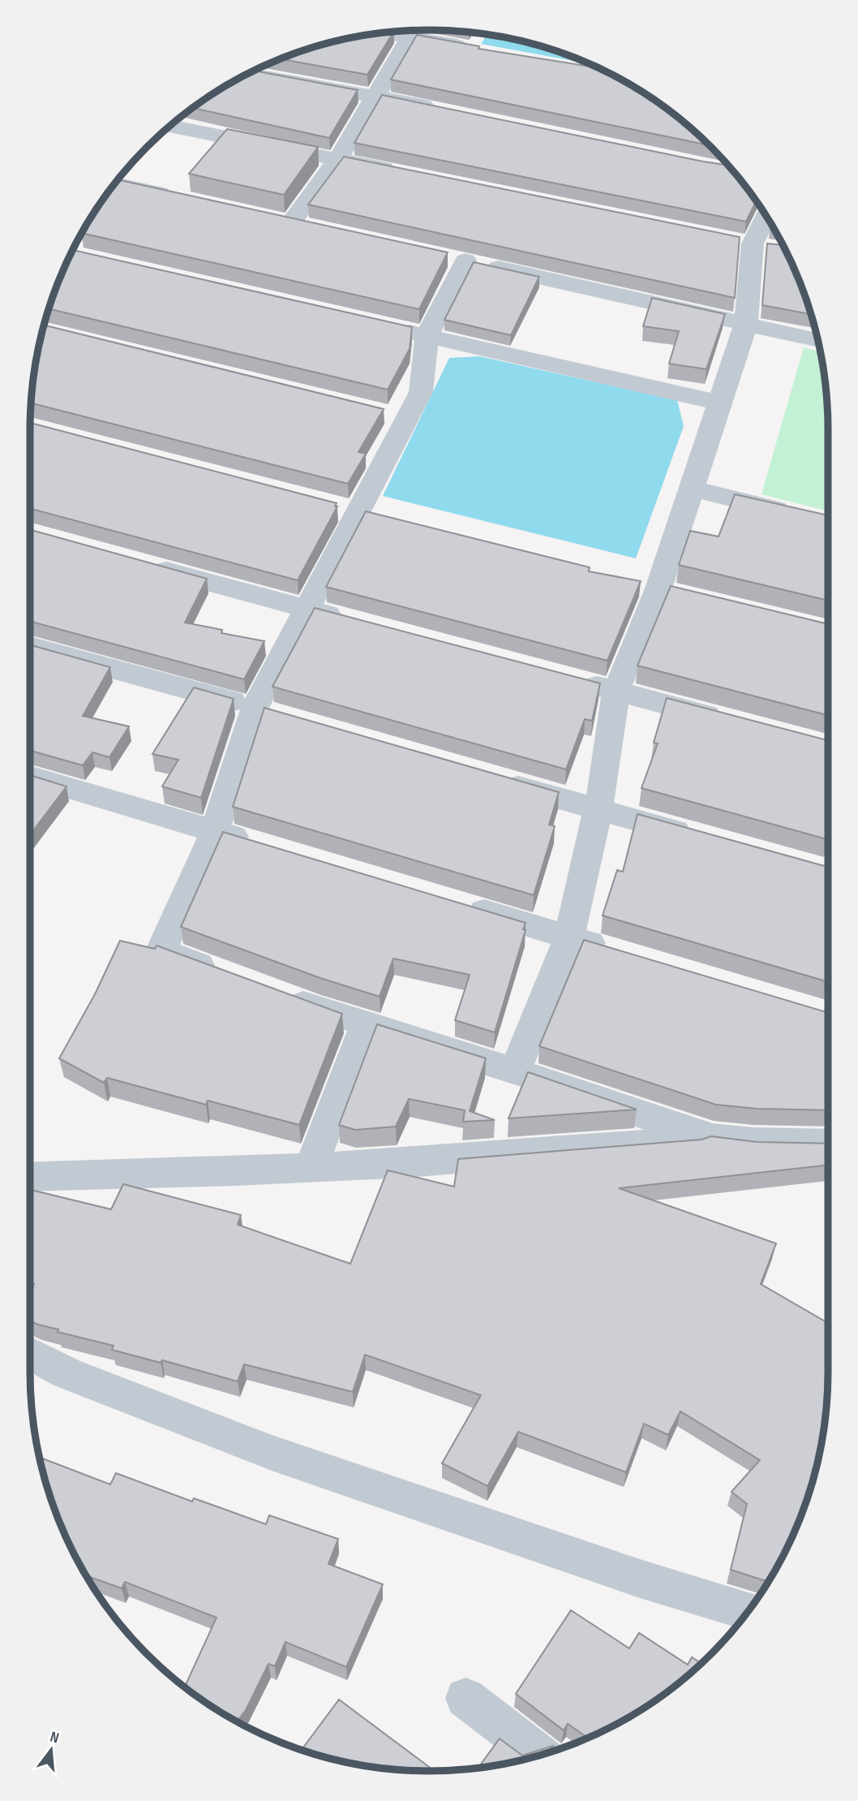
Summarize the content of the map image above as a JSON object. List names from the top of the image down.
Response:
{
  "north": "top"
}
